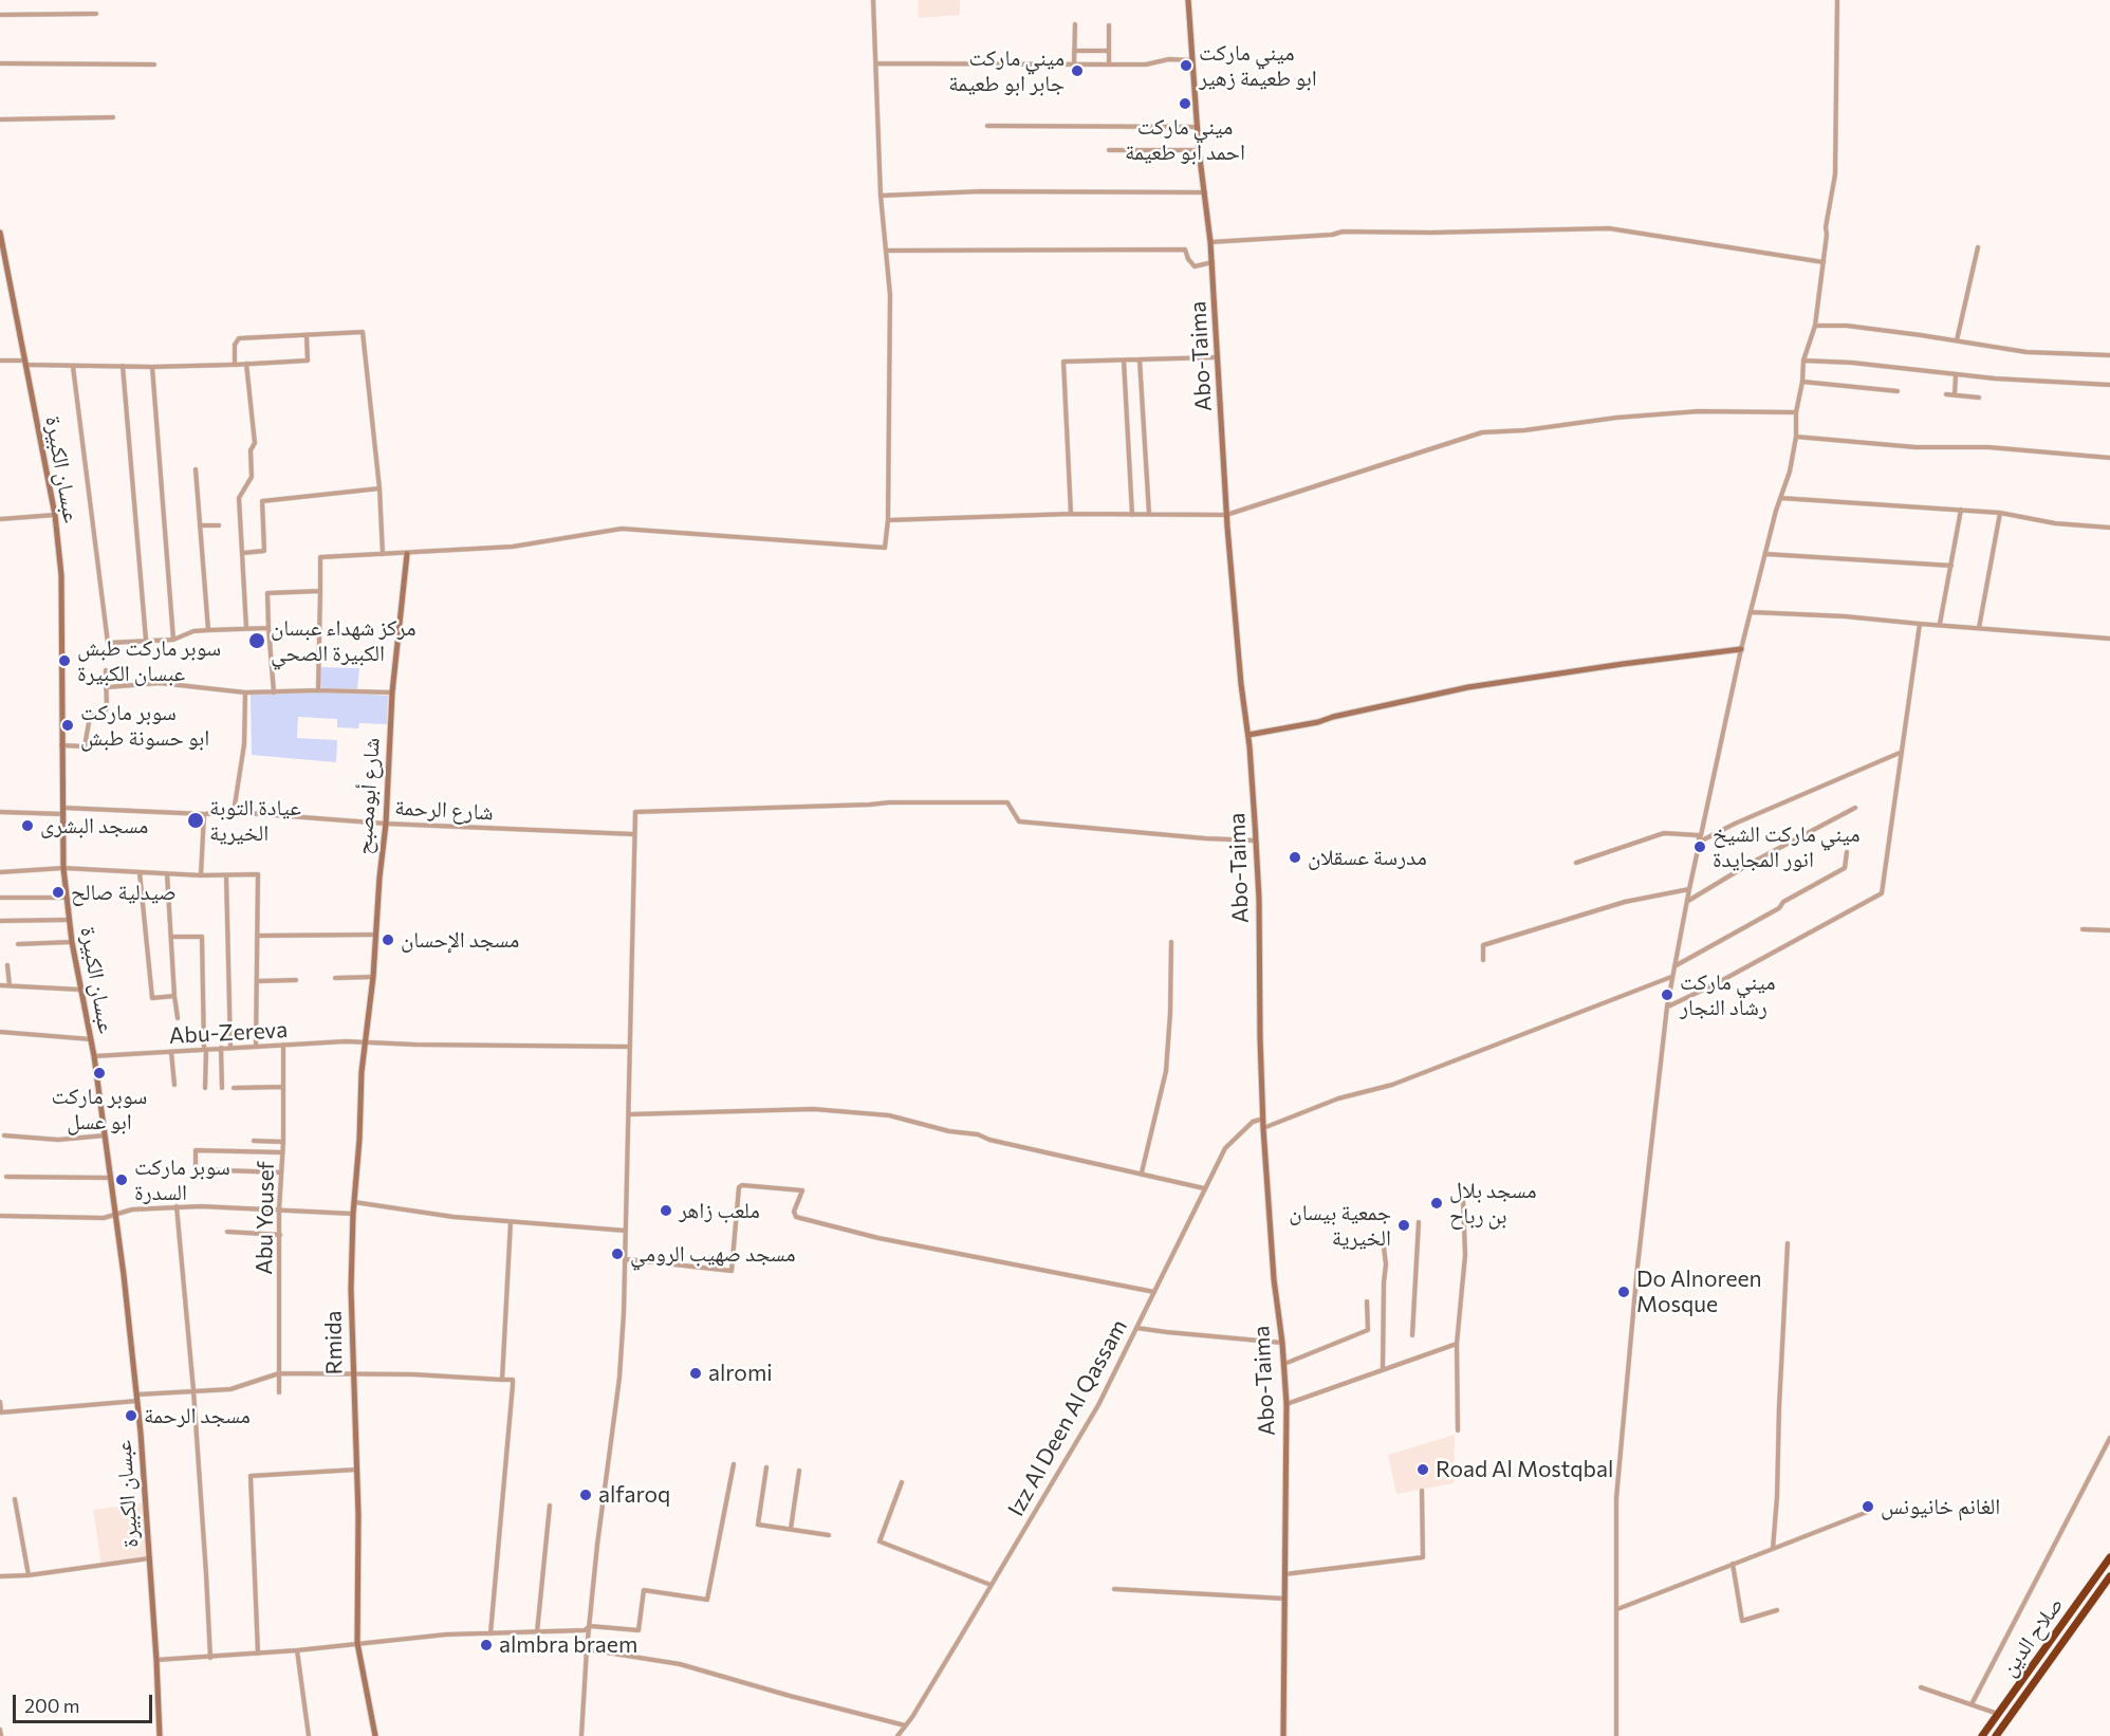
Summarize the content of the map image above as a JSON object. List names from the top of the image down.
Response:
{
  "streets": {
    "highway": ["صلاح الدين"],
    "street": [
      "Abo-Taima",
      "عبسان الكبيرة",
      "شارع أبومصبح",
      "شارع الرحمة",
      "Abu-Zereva",
      "Abu Yousef",
      "Rmida",
      "Izz Al Deen Al Qassam"
    ]
  },
  "crossings": [
    ["Abo-Taima", "Izz Al Deen Al Qassam"],
    ["عبسان الكبيرة", "شارع الرحمة"],
    ["عبسان الكبيرة", "Abu-Zereva"],
    ["شارع أبومصبح", "شارع الرحمة"],
    ["شارع أبومصبح", "Abu-Zereva"],
    ["شارع أبومصبح", "Rmida"],
    ["Abu-Zereva", "Abu Yousef"],
    ["Abu-Zereva", "Rmida"]
  ],
  "places": [
    "ميني ماركت ابو طعيمة زهير",
    "ميني ماركت جابر ابو طعيمة",
    "ميني ماركت احمد ابو طعيمة",
    "مركز شهداء عبسان الكبيرة الصحي",
    "سوبر ماركت طبش عبسان الكبيرة",
    "سوبر ماركت ابو حسونة طبش",
    "عيادة التوبة الخيرية",
    "مسجد البشرى",
    "ميني ماركت الشيخ انور المجايدة",
    "مدرسة عسقلان",
    "صيدلية صالح",
    "مسجد الإحسان",
    "ميني ماركت رشاد النجار",
    "سوبر ماركت ابو عسل",
    "سوبر ماركت السدرة",
    "مسجد بلال بن رباح",
    "ملعب زاهر",
    "جمعية بيسان الخيرية",
    "مسجد صهيب الرومي",
    "Do Alnoreen Mosque",
    "alromi",
    "مسجد الرحمة",
    "Road Al Mostqbal",
    "alfaroq",
    "الغانم خانيونس",
    "almbra braem"
  ],
  "scale_bar": "200 m"
}
